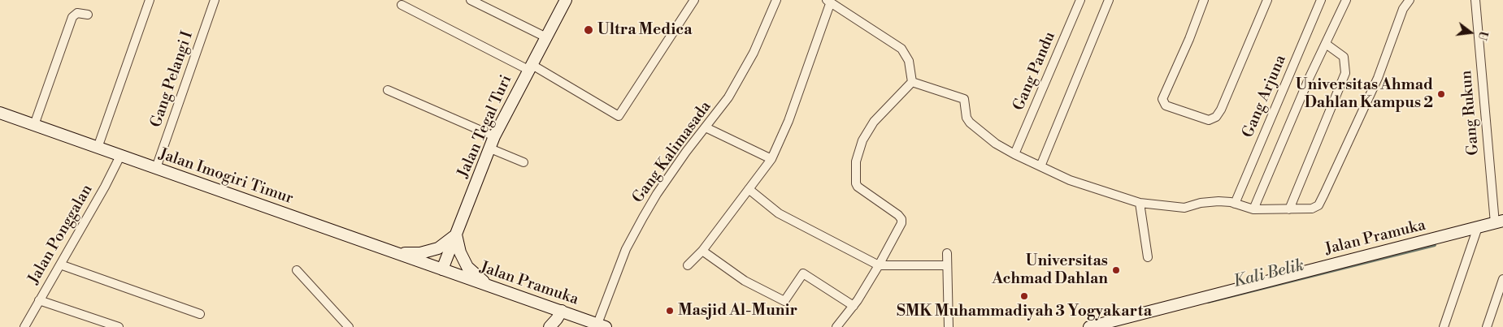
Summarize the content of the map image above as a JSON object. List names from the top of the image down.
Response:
{
  "streets": {
    "main road": ["Jalan Tegal Turi", "Jalan Imogiri Timur", "Jalan Pramuka"],
    "street": [
      "Gang Pandu",
      "Gang Pelangi I",
      "Gang Arjuna",
      "Gang Rukun",
      "Gang Kalimasada",
      "Jalan Ponggalan"
    ]
  },
  "crossings": [
    ["Gang Pelangi I", "Jalan Imogiri Timur"],
    ["Gang Rukun", "Jalan Pramuka"],
    ["Jalan Tegal Turi", "Jalan Imogiri Timur"],
    ["Jalan Tegal Turi", "Jalan Pramuka"],
    ["Gang Kalimasada", "Jalan Pramuka"],
    ["Jalan Imogiri Timur", "Jalan Ponggalan"],
    ["Jalan Imogiri Timur", "Jalan Pramuka"]
  ],
  "water": ["Kali Belik"],
  "places": [
    "Ultra Medica",
    "Universitas Ahmad Dahlan Kampus 2",
    "Universitas Achmad Dahlan",
    "SMK Muhammadiyah 3 Yogyakarta",
    "Masjid Al-Munir"
  ],
  "north": "right"
}
